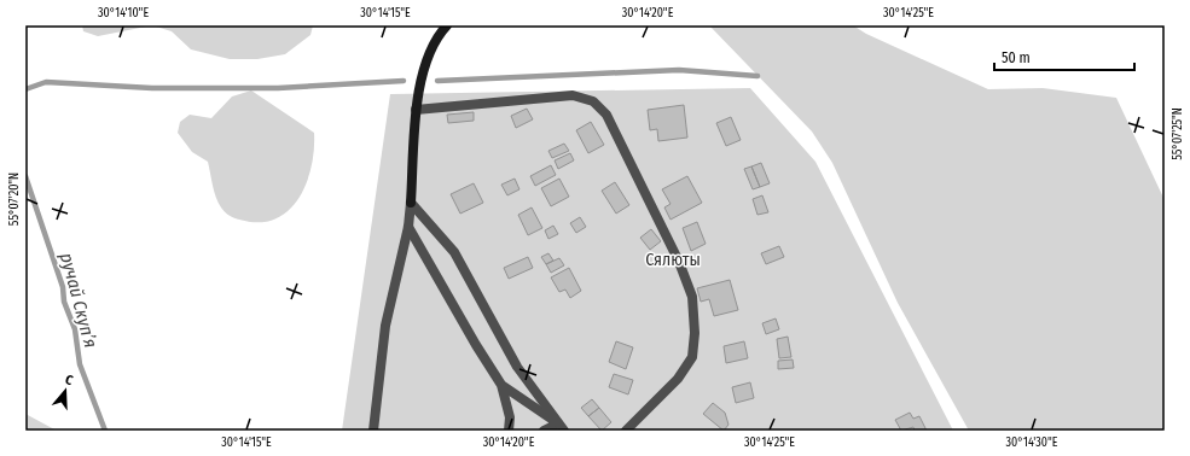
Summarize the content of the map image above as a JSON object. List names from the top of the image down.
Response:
{
  "water": ["ручай Скупʼя"],
  "parks": ["Сялюты"],
  "scale_bar": "50 m",
  "north": "top",
  "coordinates": [
    "30°14'10\"E",
    "30°14'15\"E",
    "30°14'20\"E",
    "30°14'25\"E",
    "55°07'25\"N",
    "55°07'20\"N",
    "30°14'30\"E"
  ]
}
